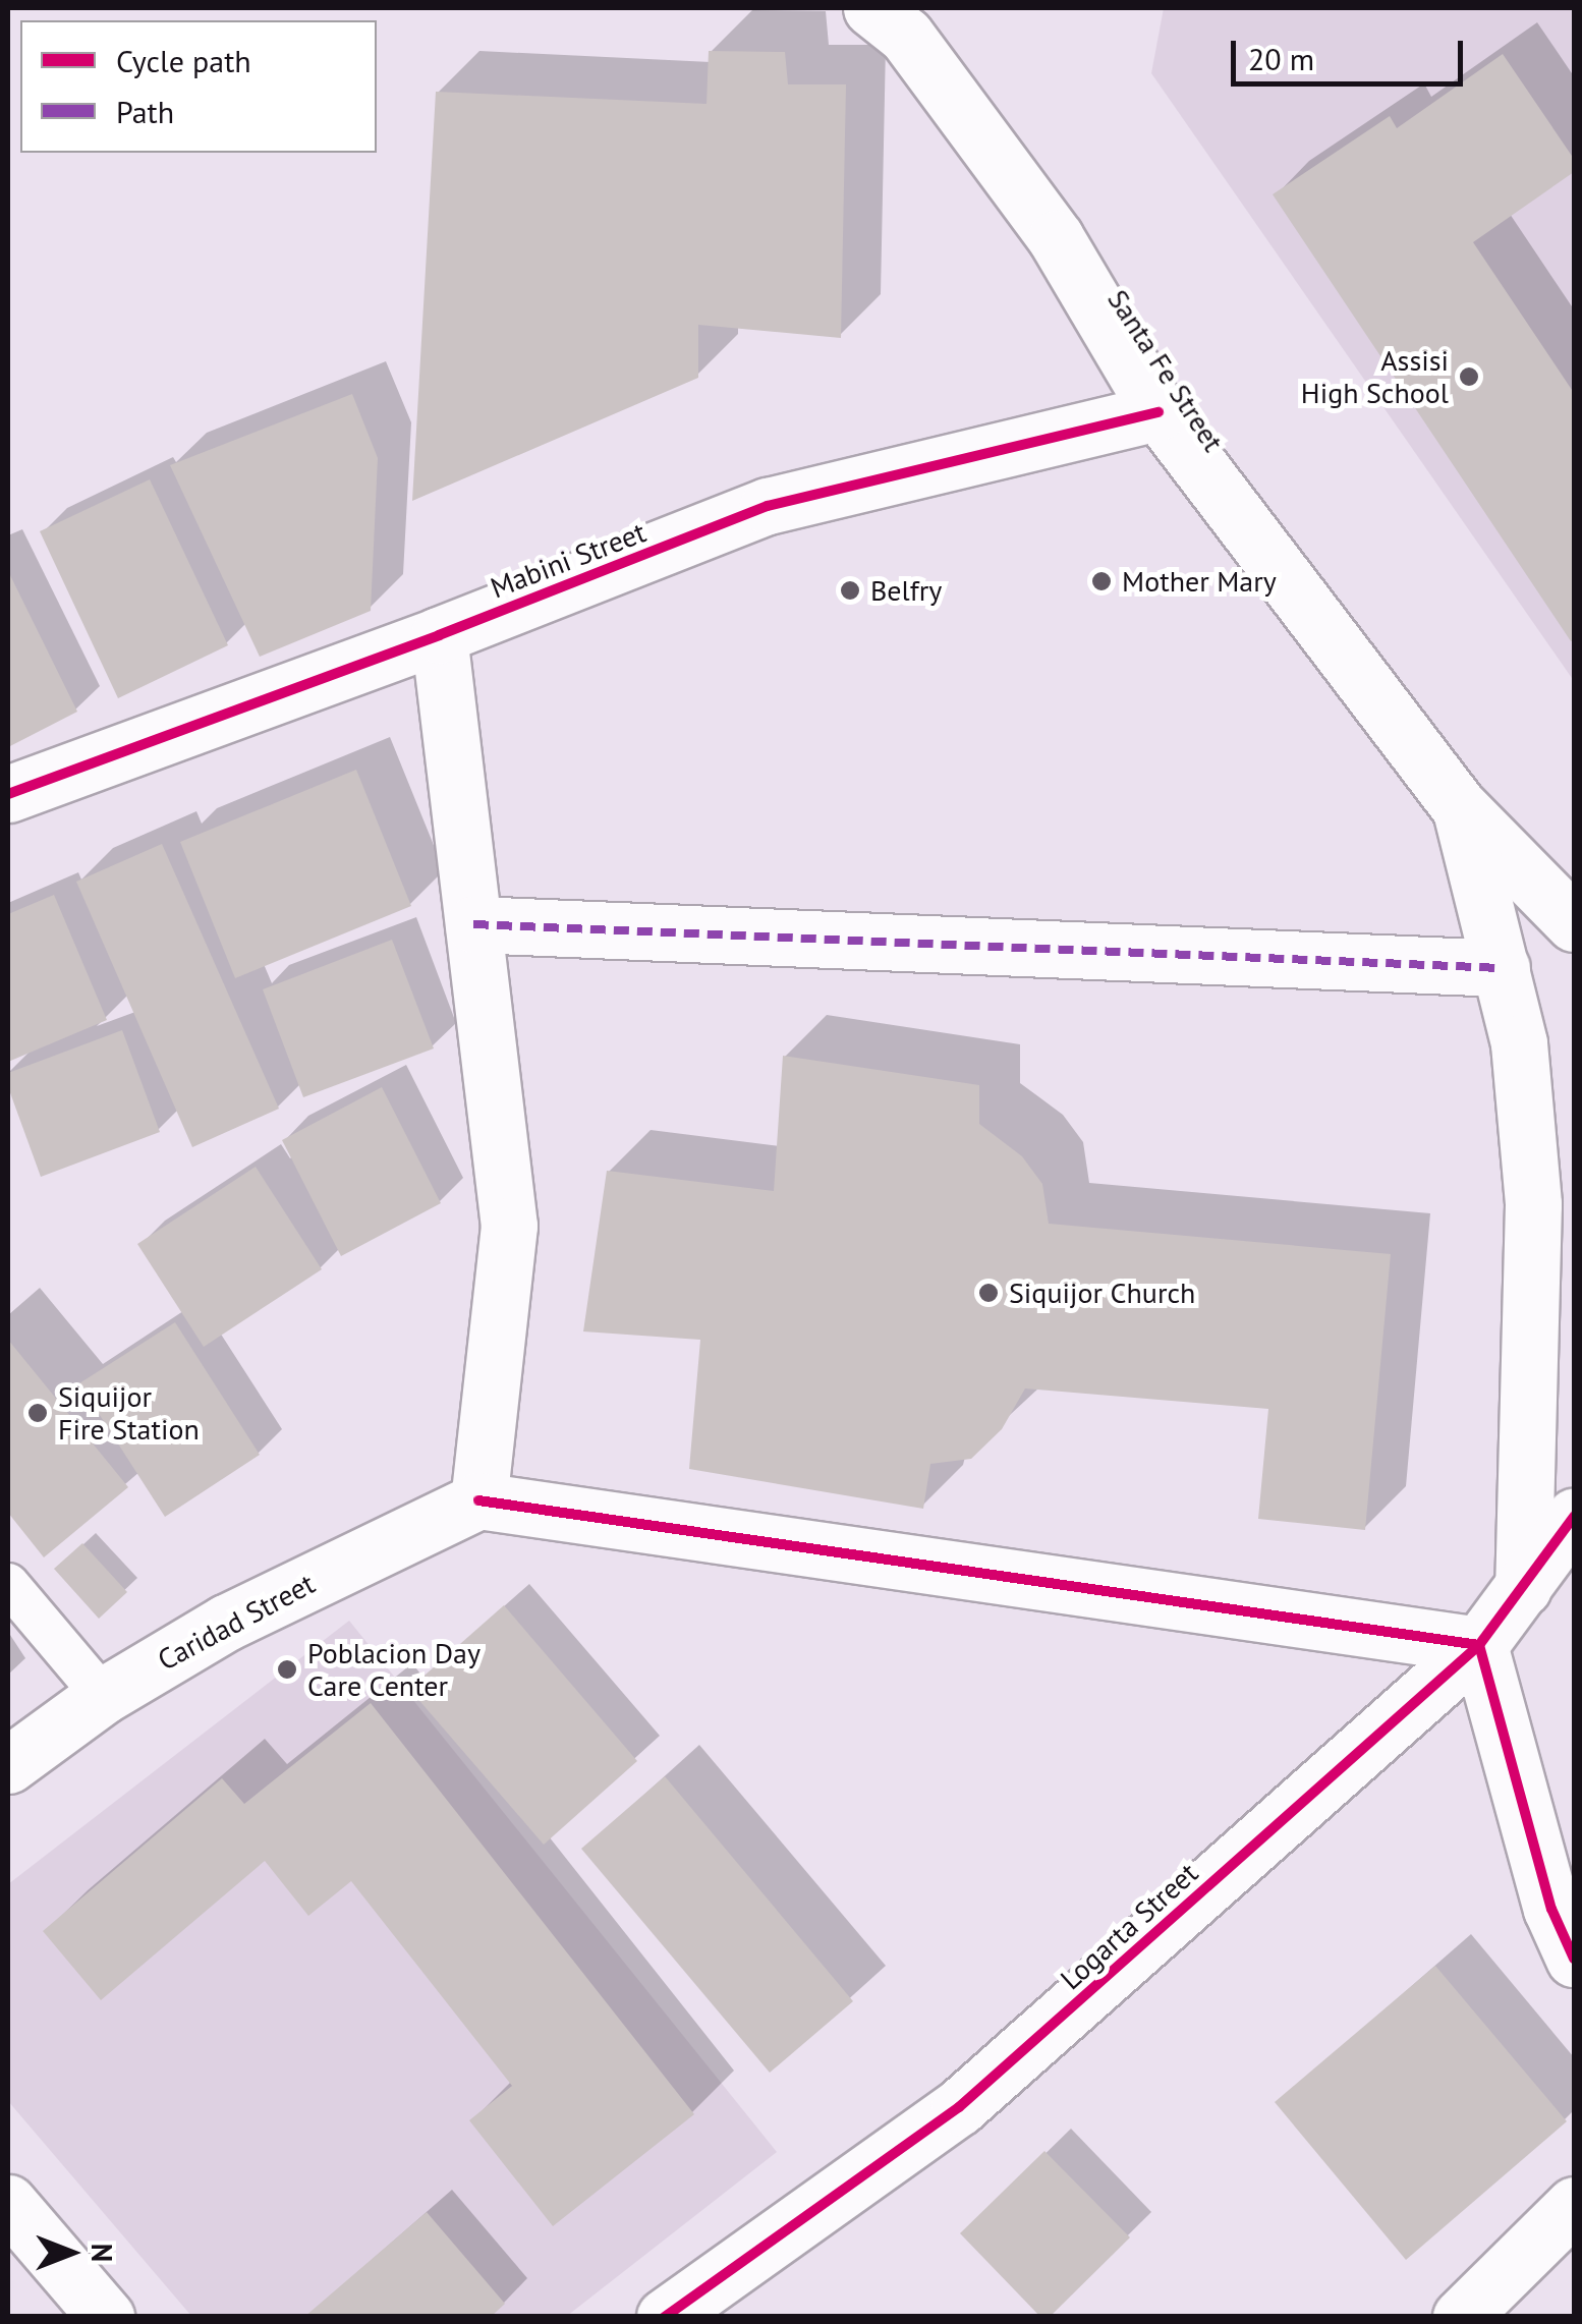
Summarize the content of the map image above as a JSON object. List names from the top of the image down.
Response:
{
  "streets": {
    "street": [
      "Santa Fe Street",
      "Mabini Street",
      "Caridad Street",
      "Logarta Street"
    ]
  },
  "crossings": [
    ["Santa Fe Street", "Mabini Street"]
  ],
  "places": [
    "Assisi High School",
    "Mother Mary",
    "Belfry",
    "Siquijor Church",
    "Siquijor Fire Station",
    "Poblacion Day Care Center"
  ],
  "legend": ["Cycle path", "Path"],
  "scale_bar": "20 m",
  "north": "right"
}
